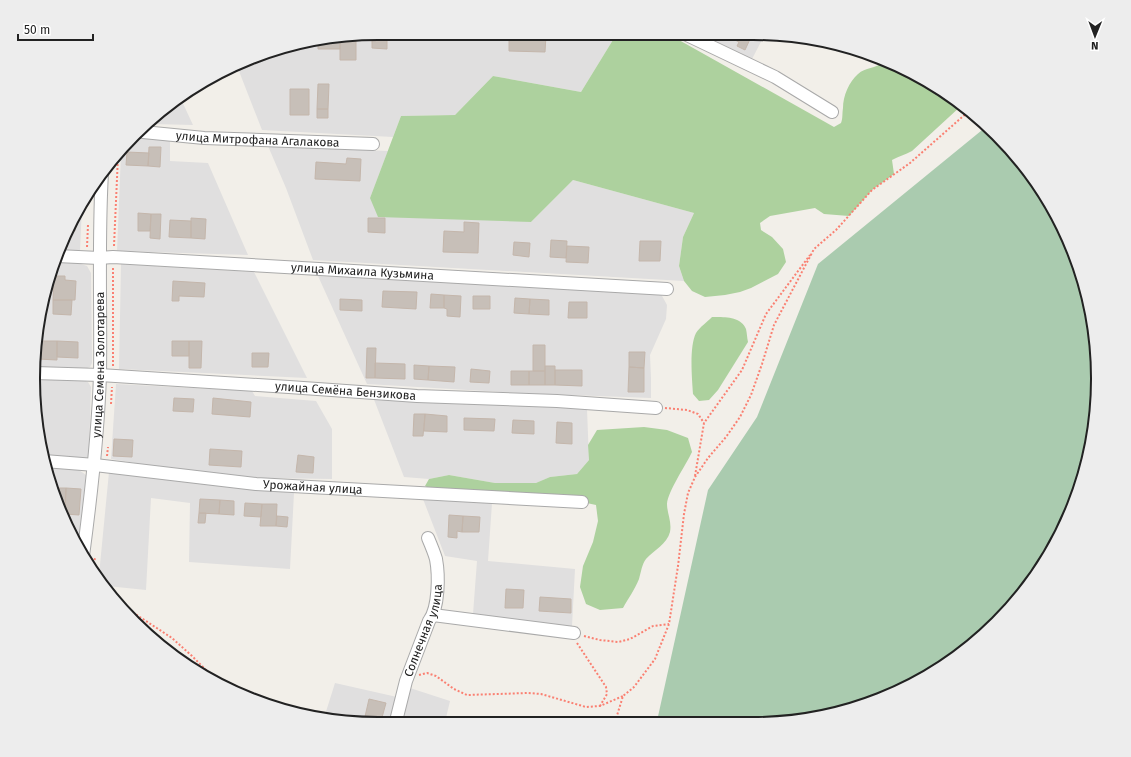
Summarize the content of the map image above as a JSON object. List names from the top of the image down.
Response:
{
  "streets": {
    "street": [
      "улица Митрофана Агалакова",
      "улица Михаила Кузьмина",
      "улица Семена Золотарева",
      "улица Семёна Бензикова",
      "Урожайная улица",
      "Солнечная улица"
    ]
  },
  "crossings": [
    ["улица Михаила Кузьмина", "улица Семена Золотарева"],
    ["улица Семена Золотарева", "улица Семёна Бензикова"],
    ["улица Семена Золотарева", "Урожайная улица"]
  ],
  "scale_bar": "50 m",
  "north": "bottom"
}
